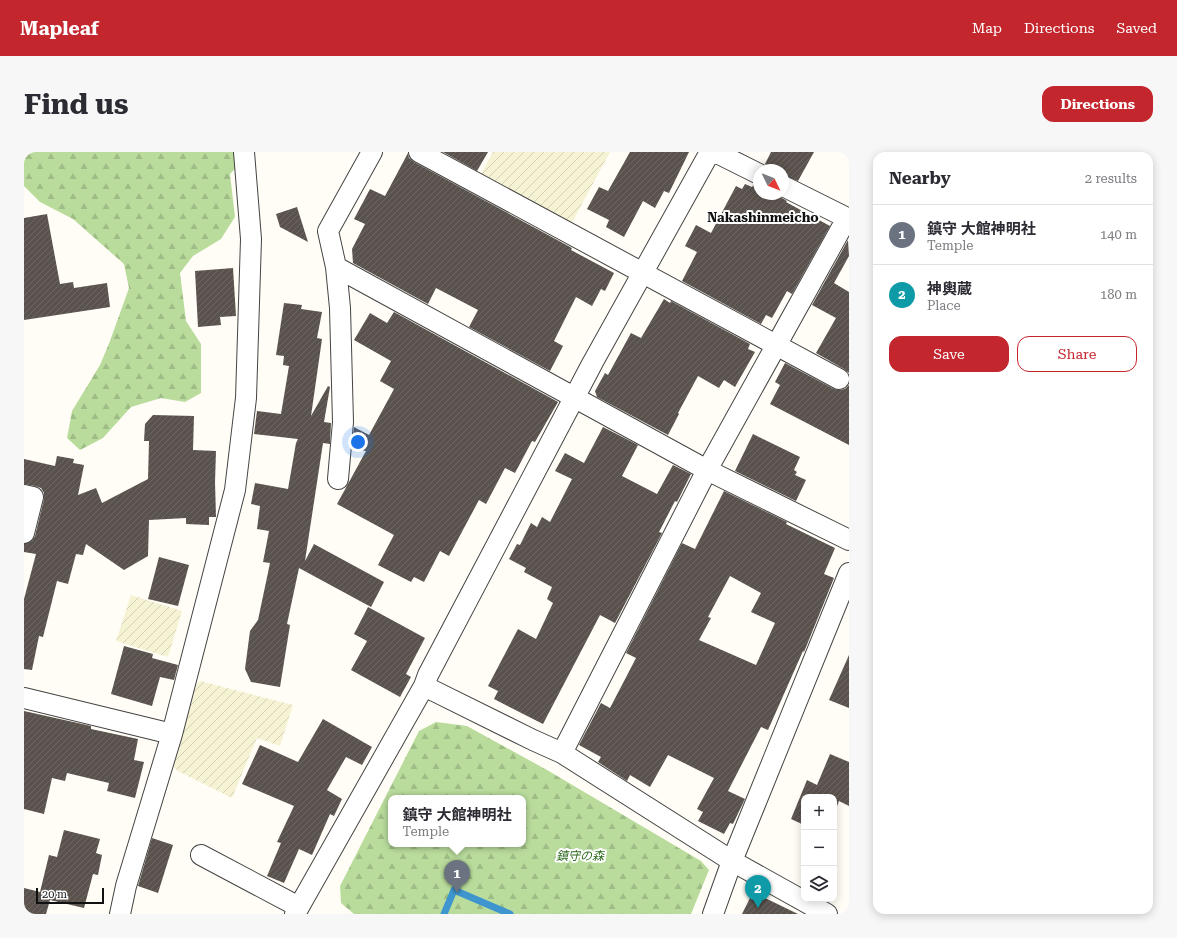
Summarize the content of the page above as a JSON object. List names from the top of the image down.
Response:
{
  "districts": ["Nakashinmeicho"],
  "parks": ["鎮守の森"],
  "scale_bar": "20 m",
  "north": "bottom right",
  "page": {
    "header": "Mapleaf",
    "nav": ["Map", "Directions", "Saved"],
    "buttons": [
      "Directions",
      ["Save", "Share"]
    ],
    "title": "Find us",
    "heading": ["Nearby", "2 results"],
    "list": [
      {
        "mark": "1",
        "name": "鎮守 大館神明社",
        "note": "Temple",
        "value": "140 m"
      },
      {
        "mark": "2",
        "name": "神輿蔵",
        "note": "Place",
        "value": "180 m"
      }
    ],
    "map_buttons": ["+", "−"],
    "popup": ["鎮守 大館神明社", "Temple"],
    "pins": ["1", "2"],
    "scale": "20 m"
  }
}
